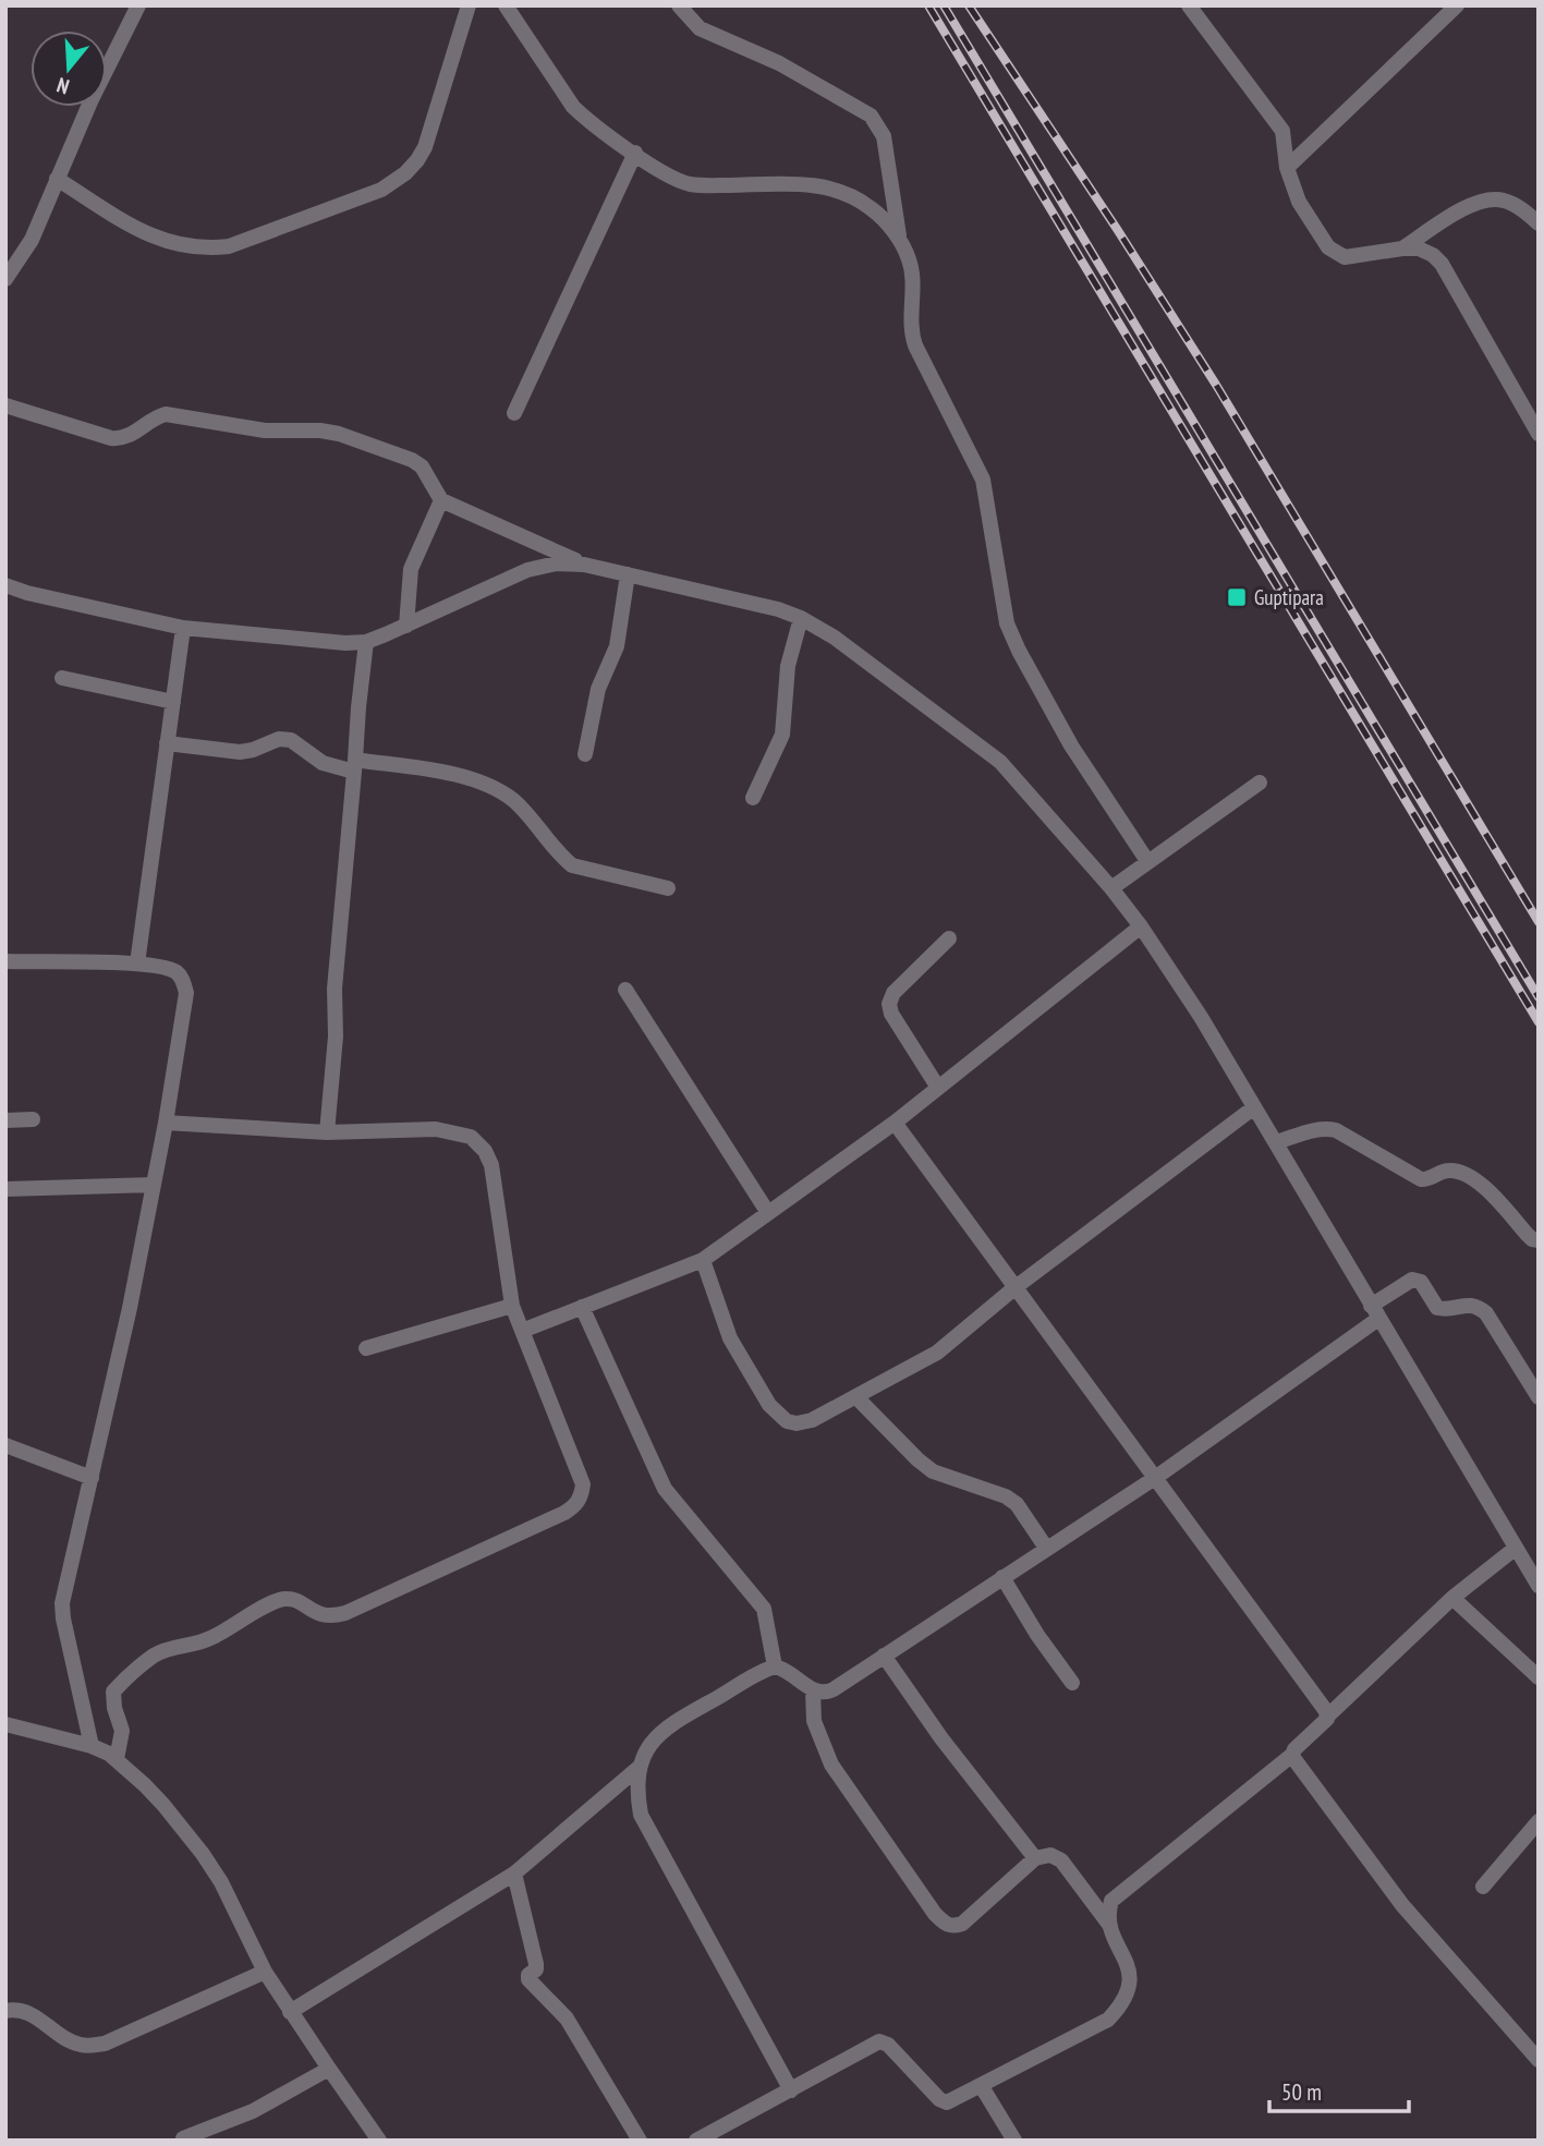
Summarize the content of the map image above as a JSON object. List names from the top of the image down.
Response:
{
  "places": {
    "transit": ["Guptipara"]
  },
  "scale_bar": "50 m",
  "north": "bottom"
}
